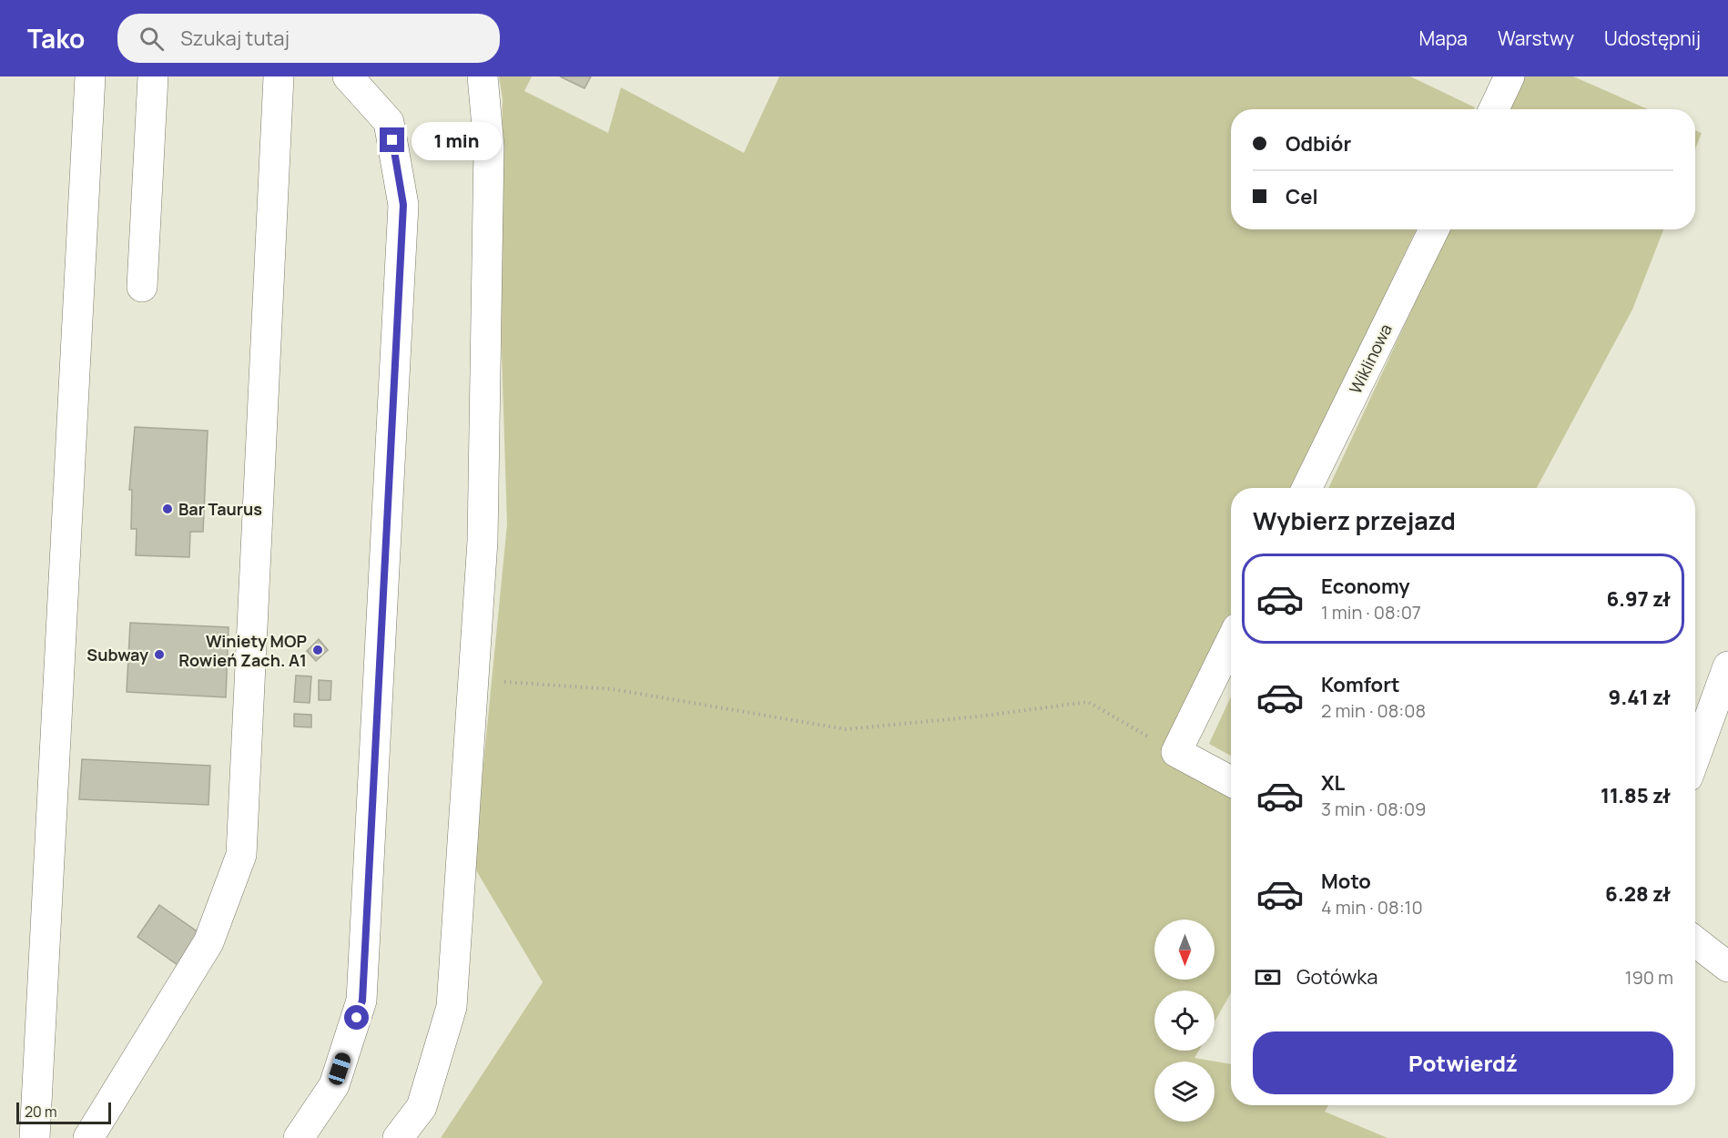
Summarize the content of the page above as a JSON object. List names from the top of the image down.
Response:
{
  "streets": {
    "street": ["Wiklinowa"]
  },
  "places": ["Bar Taurus", "Winiety MOP Rowień Zach. A1", "Subway"],
  "scale_bar": "20 m",
  "north": "bottom",
  "page": {
    "header": "Tako",
    "search": "Szukaj tutaj",
    "nav": ["Mapa", "Warstwy", "Udostępnij"],
    "banner": ["Odbiór", "Cel"],
    "bubble": "1 min",
    "heading": "Wybierz przejazd",
    "list": [
      {
        "name": "Economy",
        "note": "1 min · 08:07",
        "value": "6.97 zł"
      },
      {
        "name": "Komfort",
        "note": "2 min · 08:08",
        "value": "9.41 zł"
      },
      {
        "name": "XL",
        "note": "3 min · 08:09",
        "value": "11.85 zł"
      },
      {
        "name": "Moto",
        "note": "4 min · 08:10",
        "value": "6.28 zł"
      }
    ],
    "pay": ["Gotówka", "190 m"],
    "buttons": "Potwierdź",
    "scale": "20 m"
  }
}
